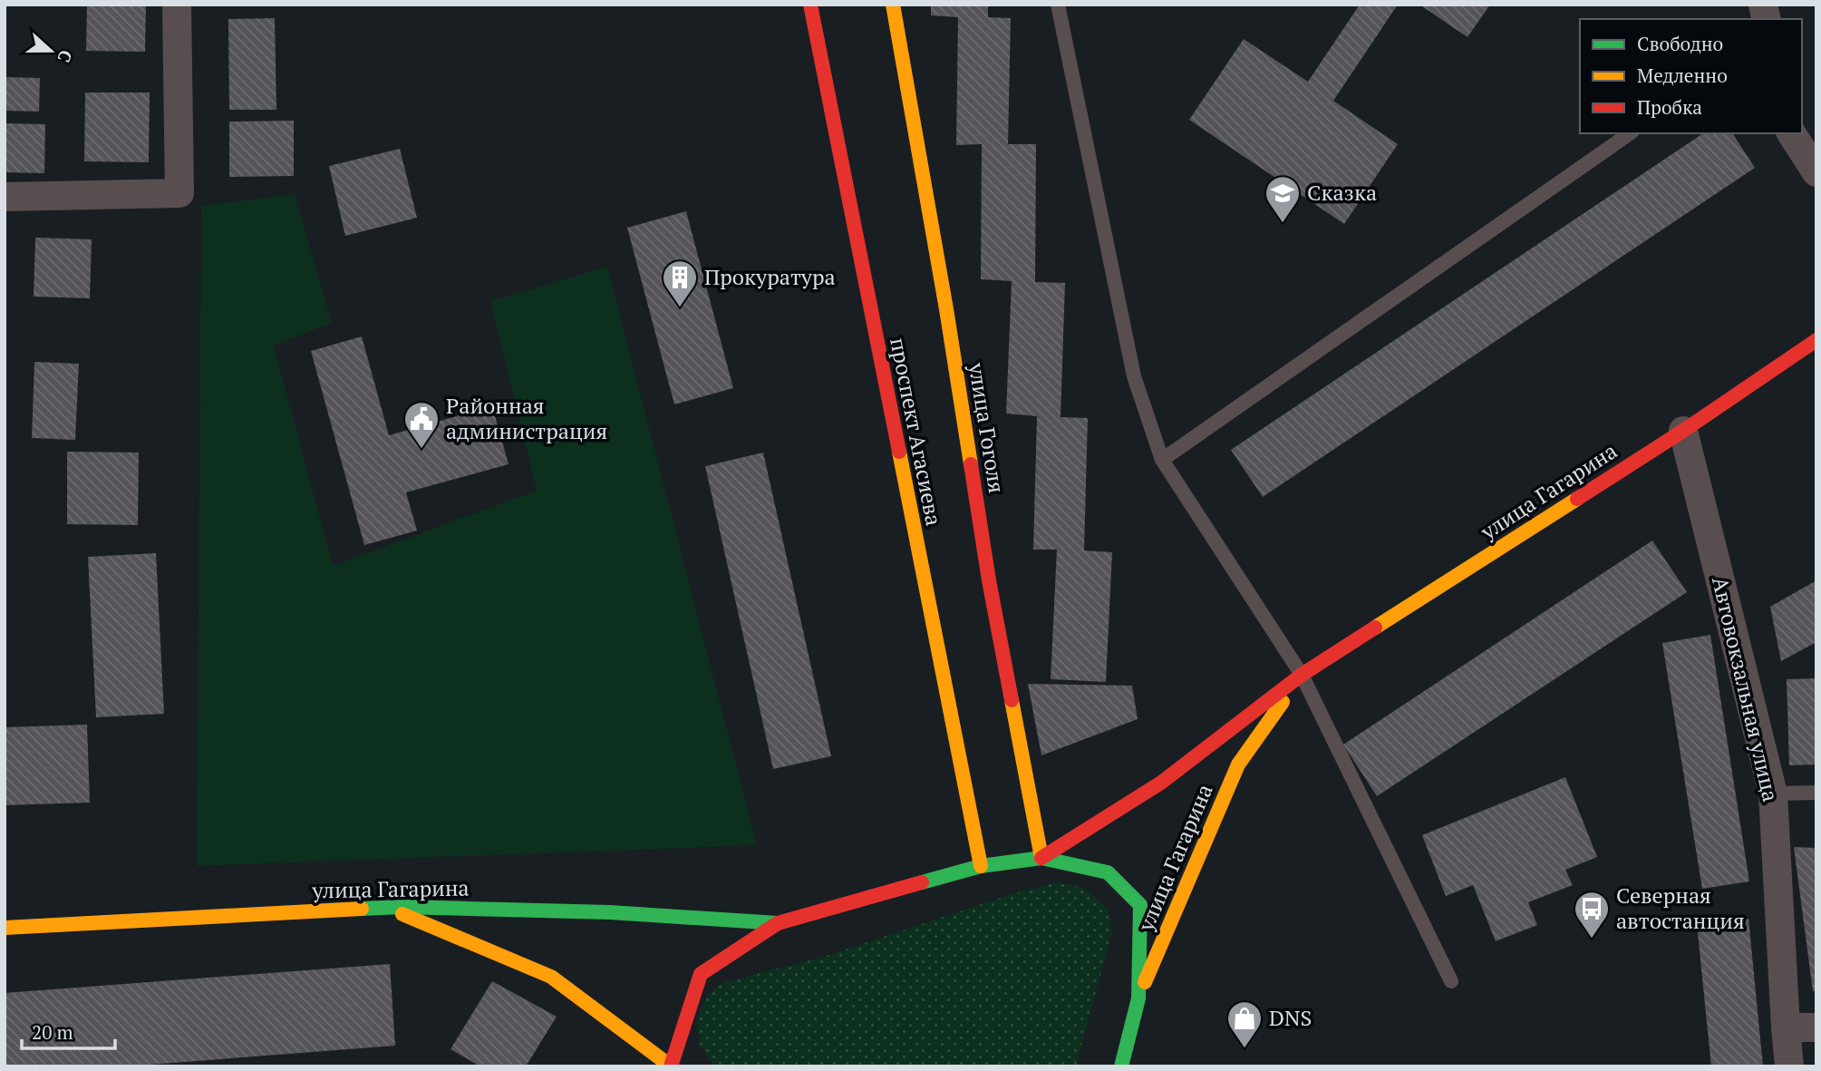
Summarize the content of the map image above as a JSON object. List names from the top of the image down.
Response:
{
  "streets": {
    "main road": ["улица Гоголя", "проспект Агасиева", "улица Гагарина"],
    "street": ["Автовокзальная улица"]
  },
  "crossings": [
    ["улица Гоголя", "улица Гагарина"],
    ["улица Гагарина", "Автовокзальная улица"]
  ],
  "places": {
    "school or university": ["Сказка"],
    "building": ["Прокуратура"],
    "public building": ["Районная администрация"],
    "bus stop": ["Северная автостанция"],
    "shop": ["DNS"]
  },
  "legend": ["Свободно", "Медленно", "Пробка"],
  "scale_bar": "20 m",
  "north": "right"
}
